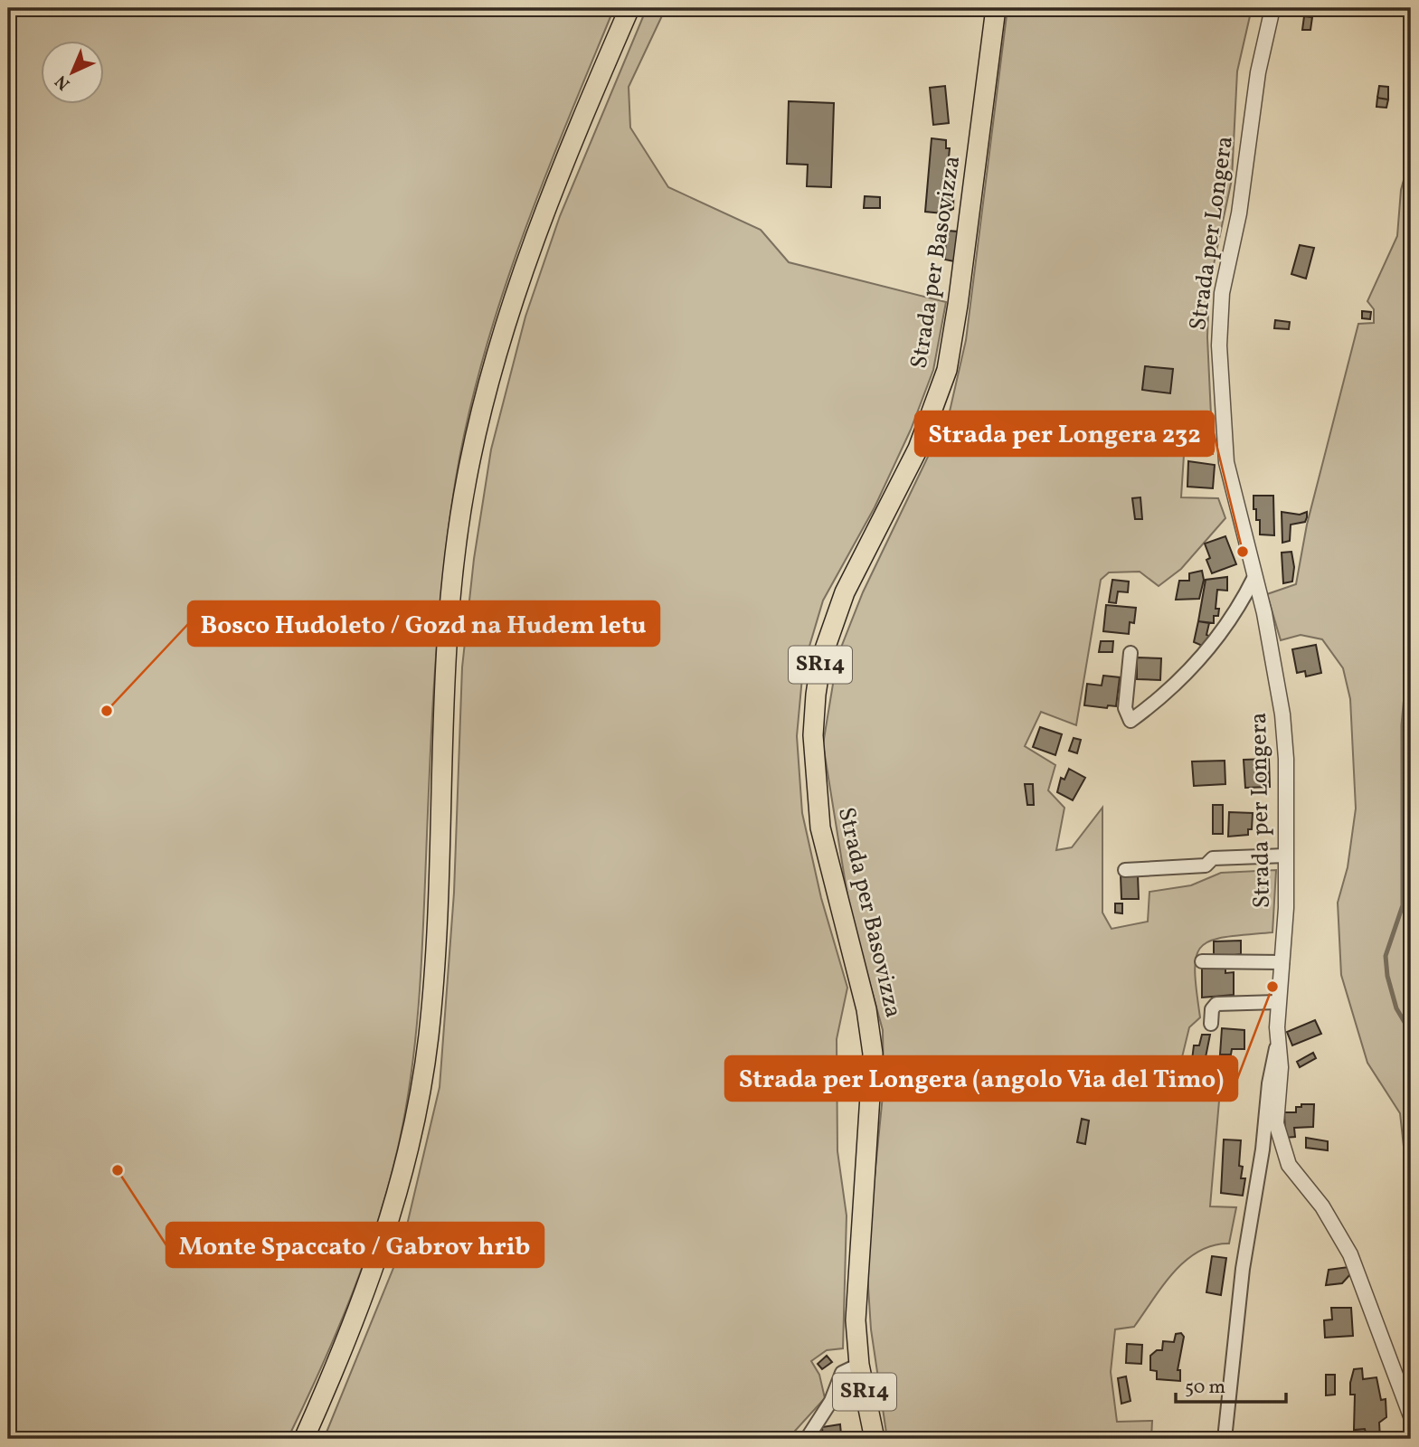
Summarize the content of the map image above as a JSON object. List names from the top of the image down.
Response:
{
  "streets": {
    "main road": ["Strada per Basovizza", "SR14"],
    "street": ["Strada per Longera"]
  },
  "places": [
    "Strada per Longera 232",
    "Bosco Hudoleto / Gozd na Hudem letu",
    "Strada per Longera (angolo Via del Timo)",
    "Monte Spaccato / Gabrov hrib"
  ],
  "scale_bar": "50 m",
  "north": "bottom left"
}
